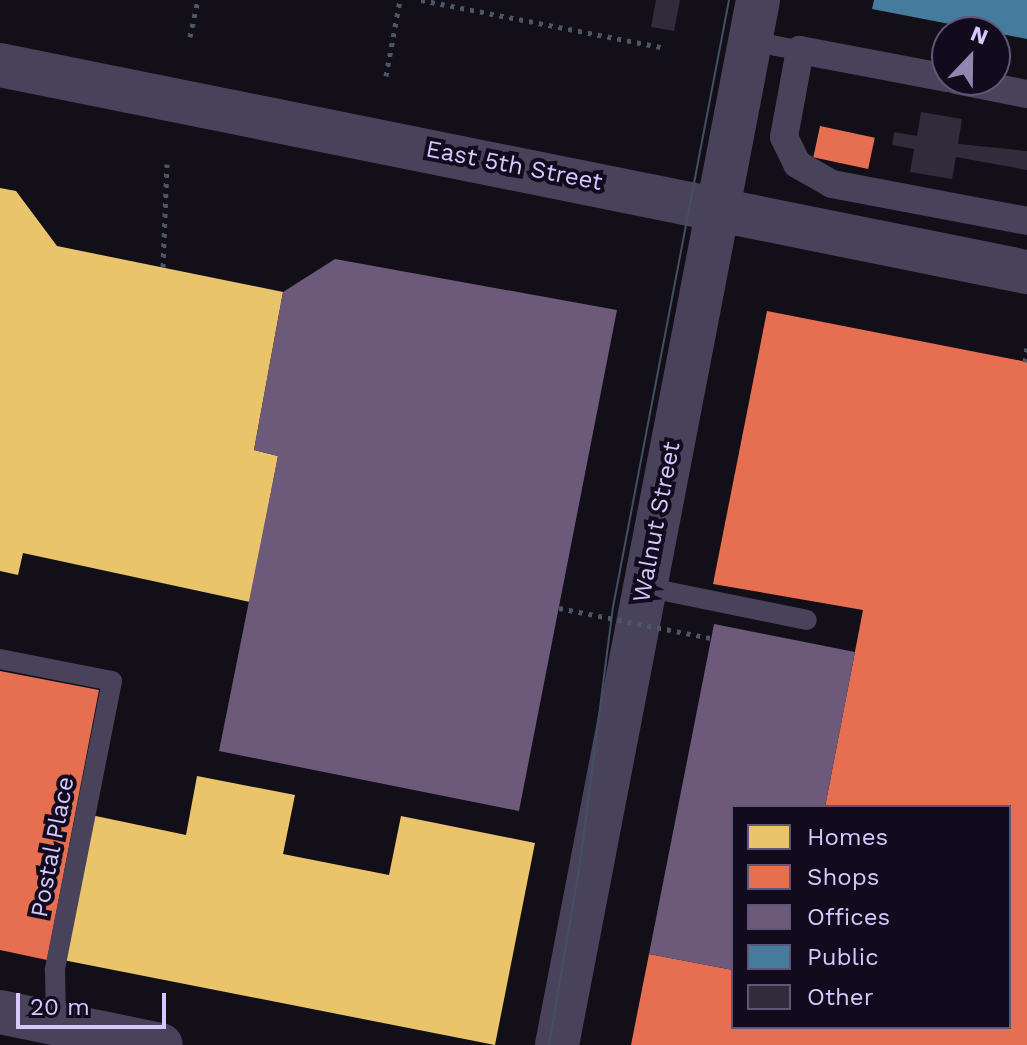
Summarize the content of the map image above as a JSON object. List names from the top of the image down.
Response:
{
  "streets": {
    "street": ["East 5th Street", "Walnut Street"],
    "lane": ["Postal Place"]
  },
  "crossings": [
    ["East 5th Street", "Walnut Street"]
  ],
  "legend": [
    "Homes",
    "Shops",
    "Offices",
    "Public",
    "Other"
  ],
  "scale_bar": "20 m",
  "north": "top"
}
